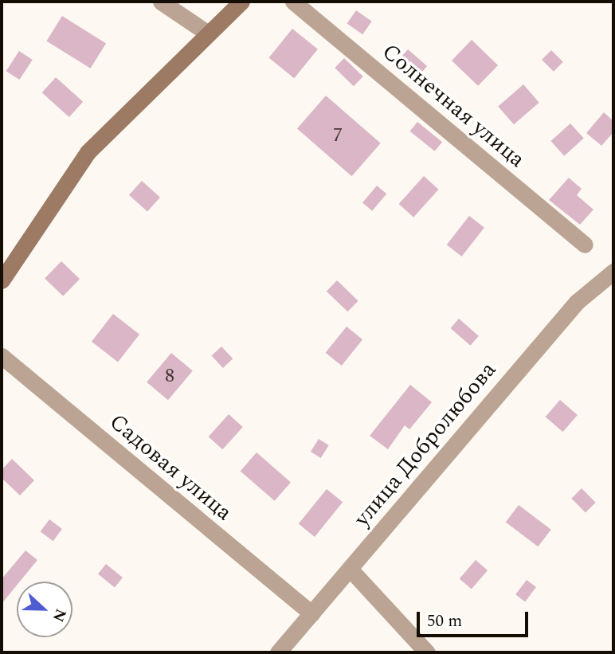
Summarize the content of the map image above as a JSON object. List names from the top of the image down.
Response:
{
  "streets": {
    "street": ["Солнечная улица", "улица Добролюбова", "Садовая улица"]
  },
  "crossings": [
    ["улица Добролюбова", "Садовая улица"]
  ],
  "house_numbers": ["7", "8"],
  "scale_bar": "50 m",
  "north": "right"
}
